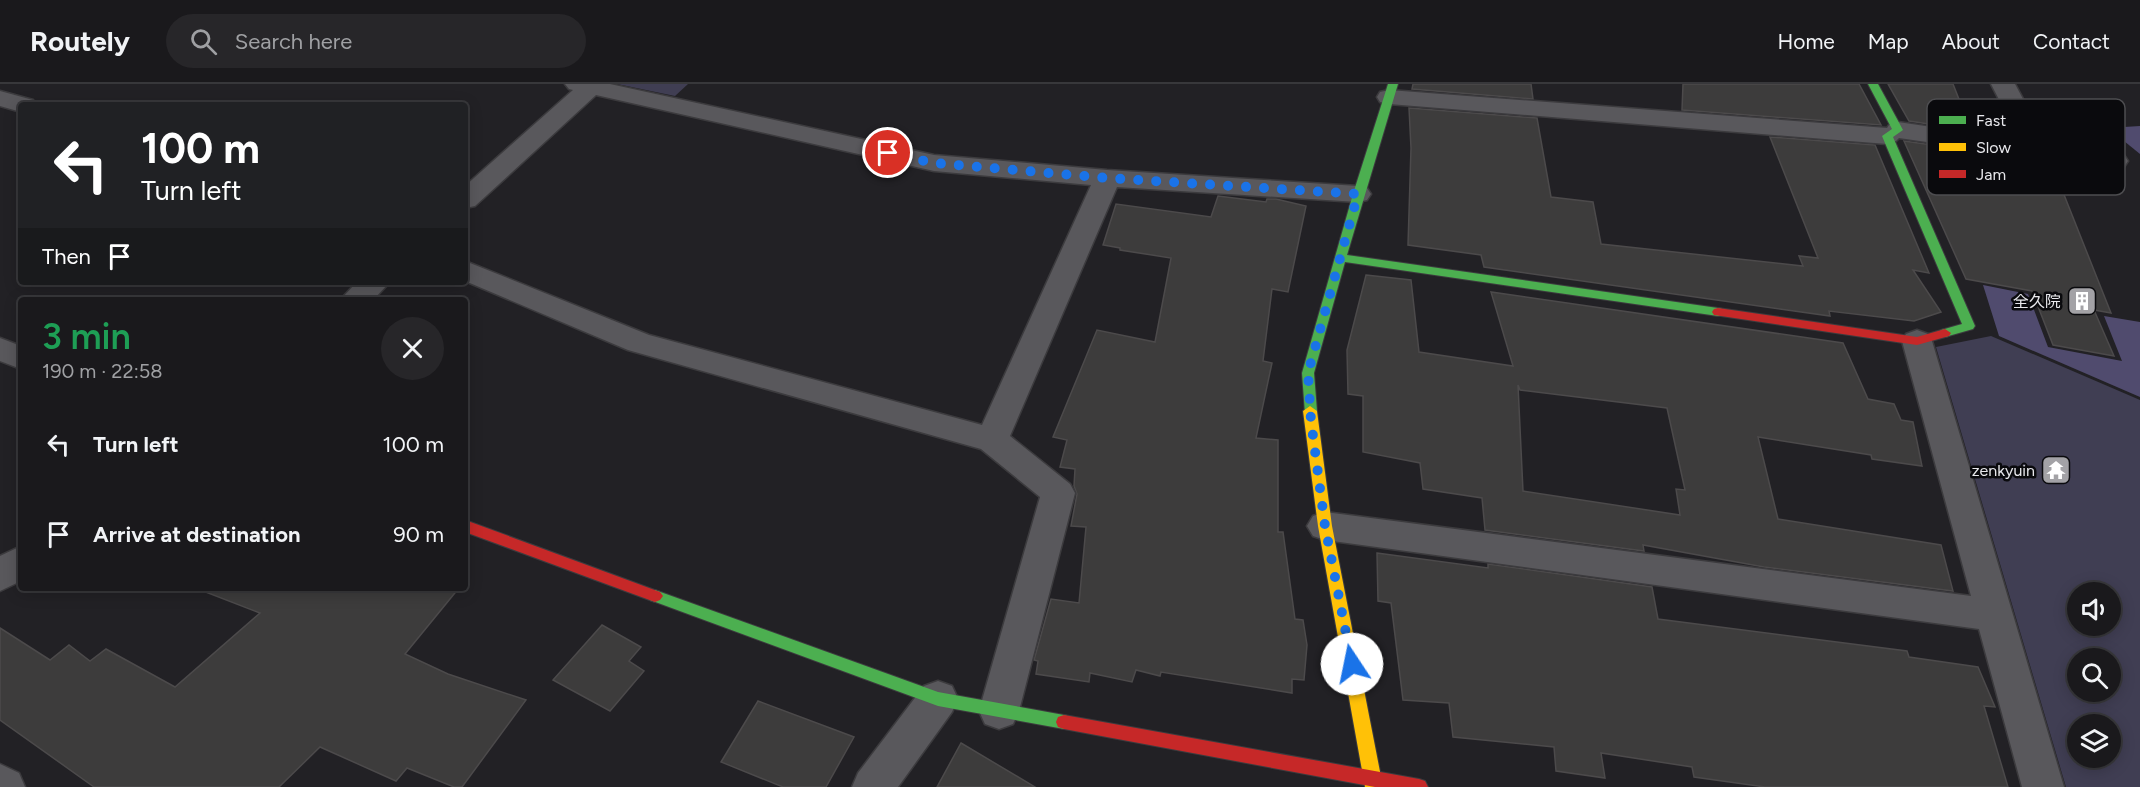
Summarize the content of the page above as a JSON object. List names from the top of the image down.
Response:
{
  "places": {
    "building": ["全久院"],
    "temple": ["zenkyuin"]
  },
  "legend": ["Fast", "Slow", "Jam"],
  "page": {
    "header": "Routely",
    "search": "Search here",
    "nav": [
      "Home",
      "Map",
      "About",
      "Contact"
    ],
    "turn": ["100 m", "Turn left"],
    "then": "Then",
    "heading": ["3 min", "190 m · 22:58"],
    "list": [
      {
        "name": "Turn left",
        "value": "100 m"
      },
      {
        "name": "Arrive at destination",
        "value": "90 m"
      }
    ]
  }
}
